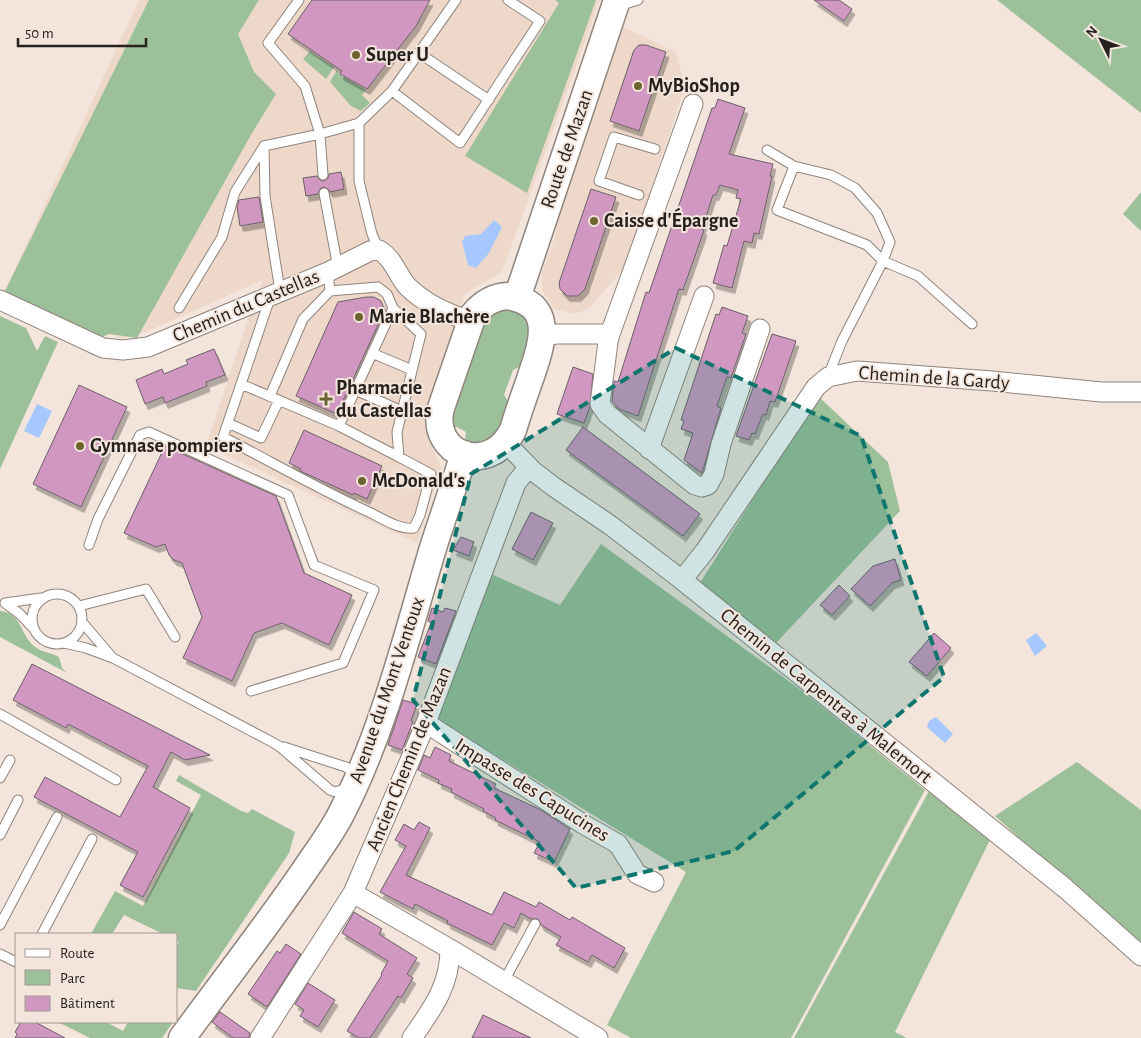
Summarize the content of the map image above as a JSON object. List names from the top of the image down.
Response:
{
  "streets": {
    "main road": ["Route de Mazan", "Avenue du Mont Ventoux"],
    "street": [
      "Chemin du Castellas",
      "Chemin de la Gardy",
      "Chemin de Carpentras à Malemort",
      "Ancien Chemin de Mazan",
      "Impasse des Capucines"
    ]
  },
  "crossings": [
    ["Chemin de Carpentras à Malemort", "Ancien Chemin de Mazan"],
    ["Ancien Chemin de Mazan", "Impasse des Capucines"]
  ],
  "places": {
    "other": [
      "Super U",
      "MyBioShop",
      "Caisse d'Épargne",
      "Marie Blachère",
      "Gymnase pompiers",
      "McDonald's"
    ],
    "health": ["Pharmacie du Castellas"]
  },
  "legend": ["Route", "Parc", "Bâtiment"],
  "scale_bar": "50 m",
  "north": "top left"
}
